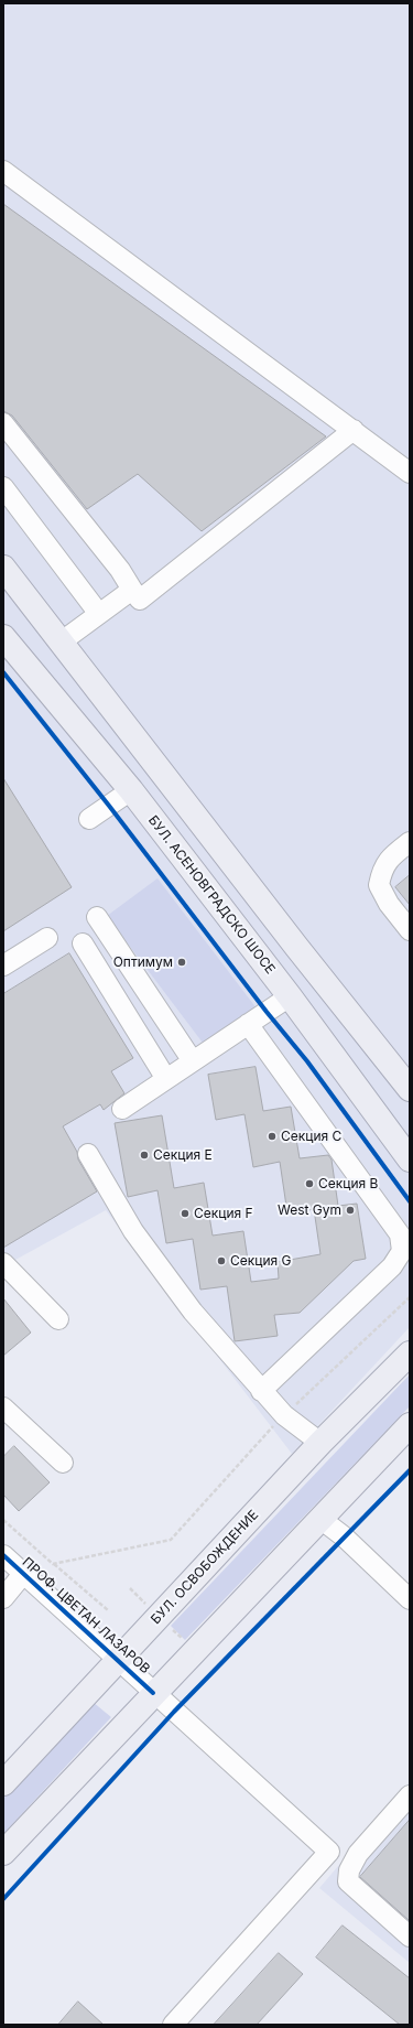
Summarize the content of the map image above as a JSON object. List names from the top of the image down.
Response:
{
  "streets": {
    "main road": ["БУЛ. АСЕНОВГРАДСКО ШОСЕ", "БУЛ. ОСВОБОЖДЕНИЕ"],
    "street": ["ПРОФ. ЦВЕТАН ЛАЗАРОВ"]
  },
  "crossings": [
    ["БУЛ. ОСВОБОЖДЕНИЕ", "ПРОФ. ЦВЕТАН ЛАЗАРОВ"]
  ],
  "places": [
    "Оптимум",
    "Секция C",
    "Секция E",
    "Секция B",
    "West Gym",
    "Секция F",
    "Секция G"
  ]
}
